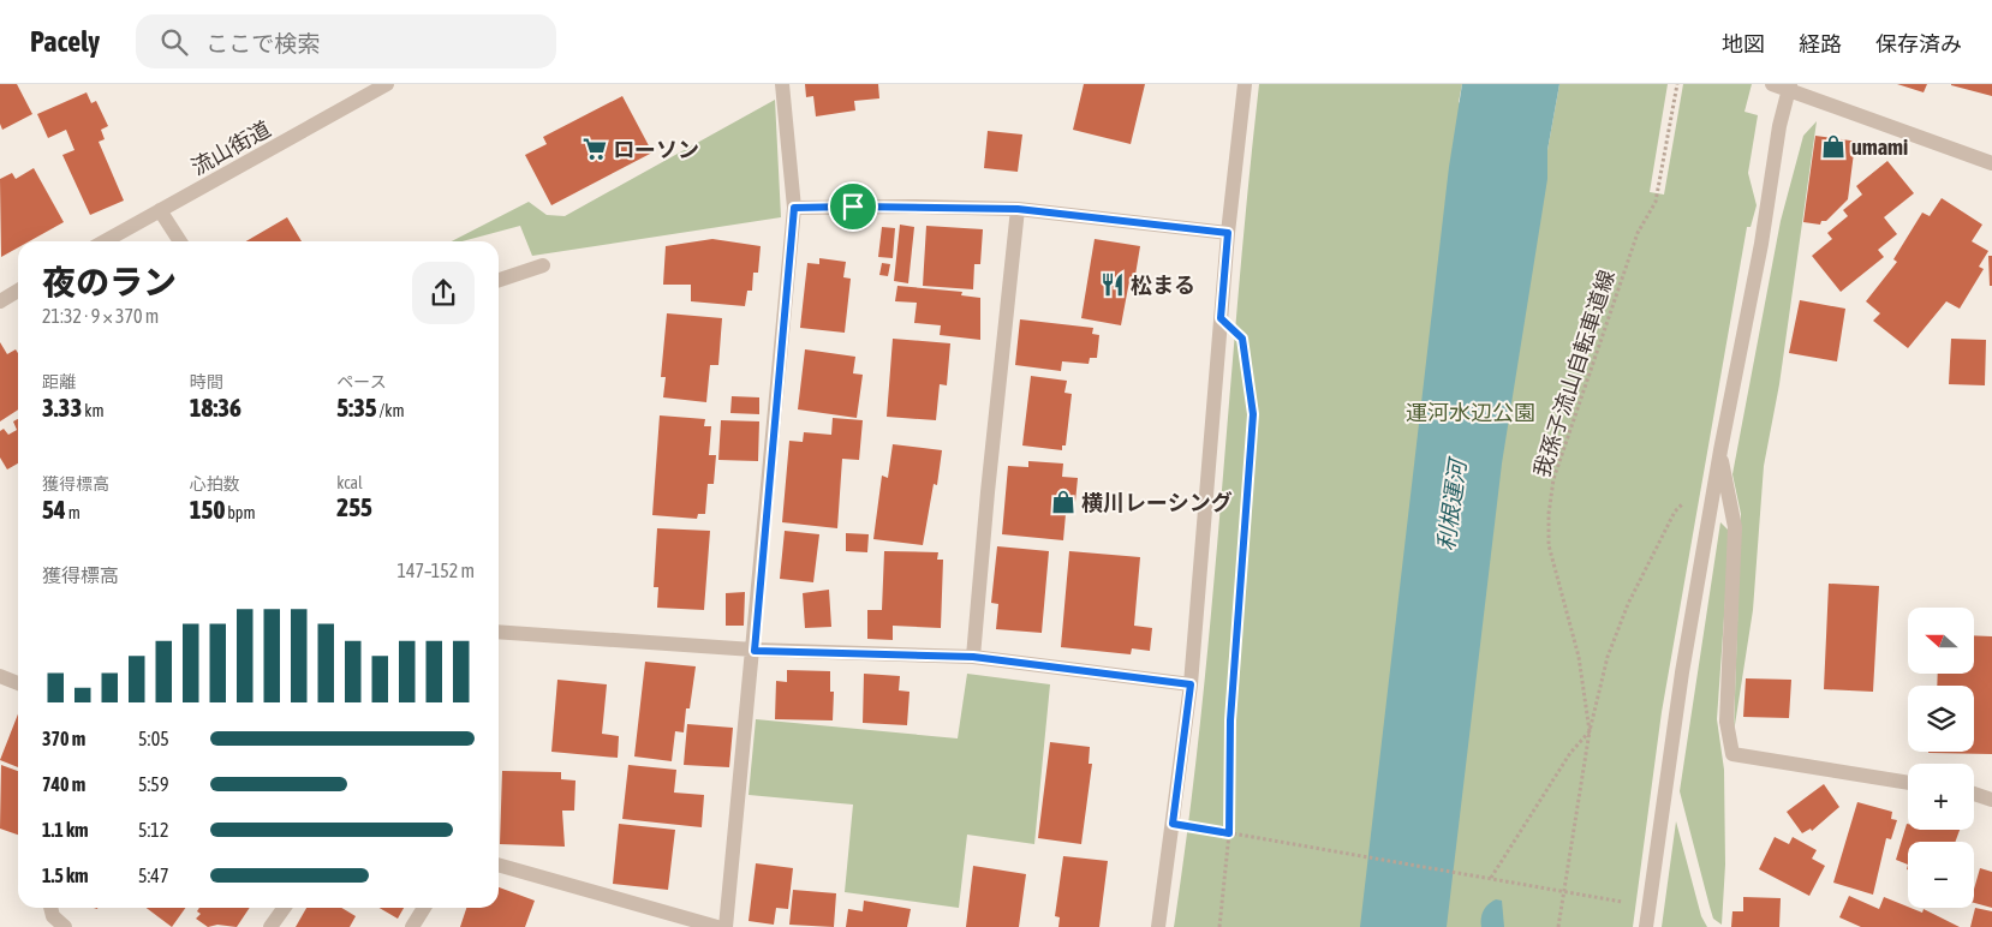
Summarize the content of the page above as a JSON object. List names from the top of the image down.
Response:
{
  "streets": {
    "street": ["流山街道"],
    "path": ["我孫子流山自転車道線"]
  },
  "water": ["利根運河"],
  "parks": ["運河水辺公園"],
  "places": {
    "shop": ["umami", "横川レーシング"],
    "supermarket": ["ローソン"],
    "restaurant": ["松まる"]
  },
  "north": "left",
  "page": {
    "header": "Pacely",
    "search": "ここで検索",
    "nav": ["地図", "経路", "保存済み"],
    "heading": ["夜のラン", "21:32 · 9 × 370 m"],
    "stats": [
      ["距離", "3.33 km"],
      ["時間", "18:36"],
      ["ペース", "5:35 /km"],
      ["獲得標高", "54 m"],
      ["心拍数", "150 bpm"],
      ["kcal", "255"]
    ],
    "chart": ["獲得標高", "147–152 m"],
    "map_buttons": ["+", "−"],
    "list": [
      {
        "name": "370 m",
        "note": "5:05"
      },
      {
        "name": "740 m",
        "note": "5:59"
      },
      {
        "name": "1.1 km",
        "note": "5:12"
      },
      {
        "name": "1.5 km",
        "note": "5:47"
      }
    ]
  }
}
